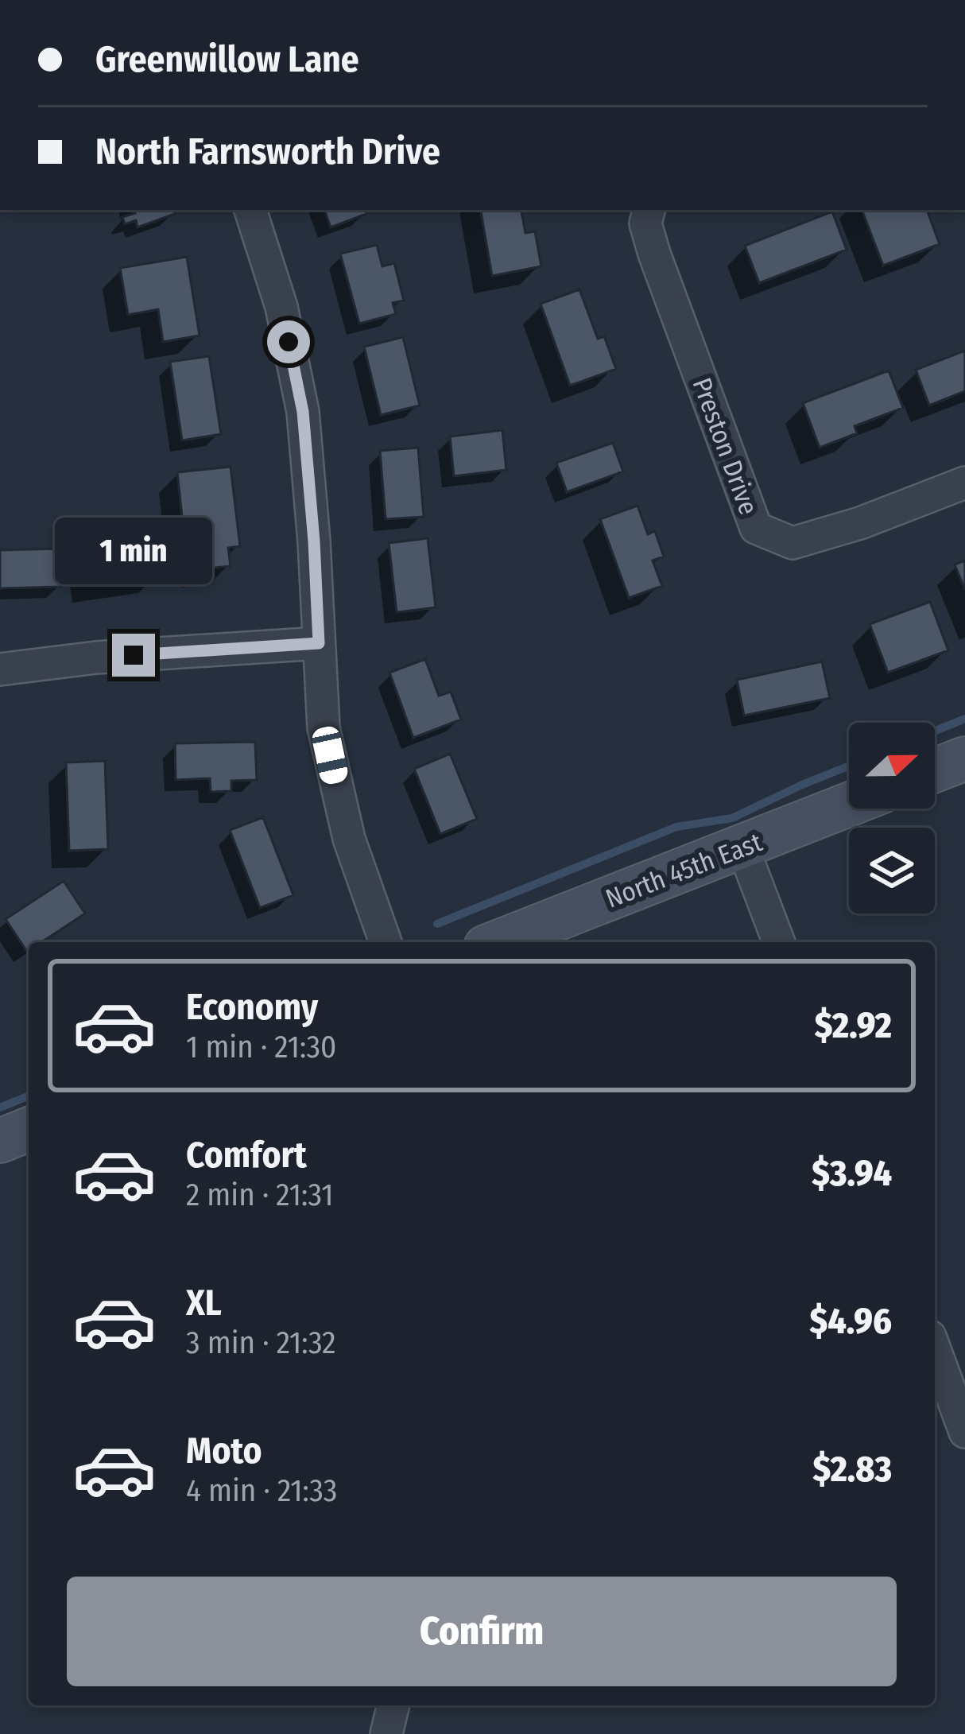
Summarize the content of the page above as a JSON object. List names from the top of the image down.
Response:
{
  "streets": {
    "main road": ["North 45th East"],
    "street": ["Preston Drive"]
  },
  "north": "right",
  "page": {
    "banner": ["Greenwillow Lane", "North Farnsworth Drive"],
    "bubble": "1 min",
    "list": [
      {
        "name": "Economy",
        "note": "1 min · 21:30",
        "value": "$2.92"
      },
      {
        "name": "Comfort",
        "note": "2 min · 21:31",
        "value": "$3.94"
      },
      {
        "name": "XL",
        "note": "3 min · 21:32",
        "value": "$4.96"
      },
      {
        "name": "Moto",
        "note": "4 min · 21:33",
        "value": "$2.83"
      }
    ],
    "buttons": "Confirm"
  }
}
